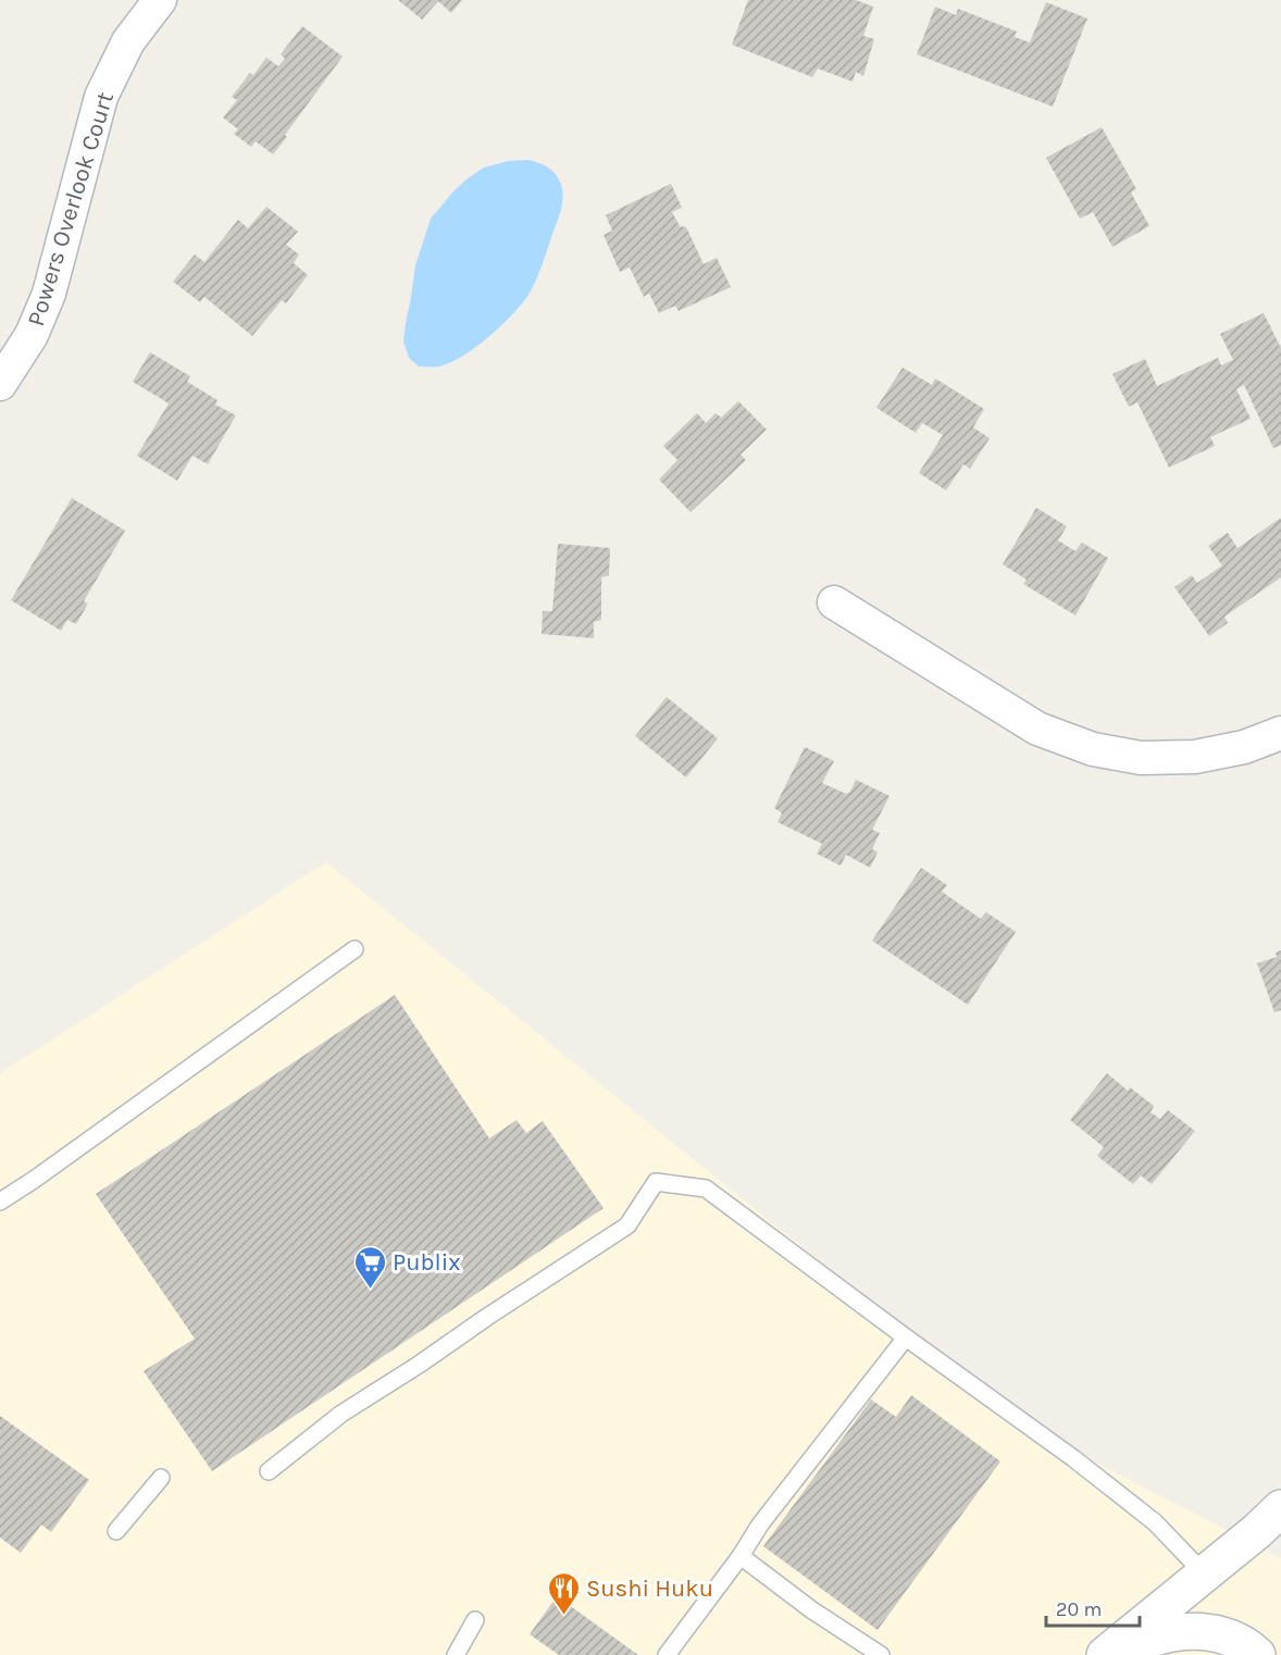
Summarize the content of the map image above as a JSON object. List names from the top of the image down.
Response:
{
  "streets": {
    "street": ["Powers Overlook Court"]
  },
  "places": {
    "supermarket": ["Publix"],
    "restaurant": ["Sushi Huku"]
  },
  "scale_bar": "20 m"
}
